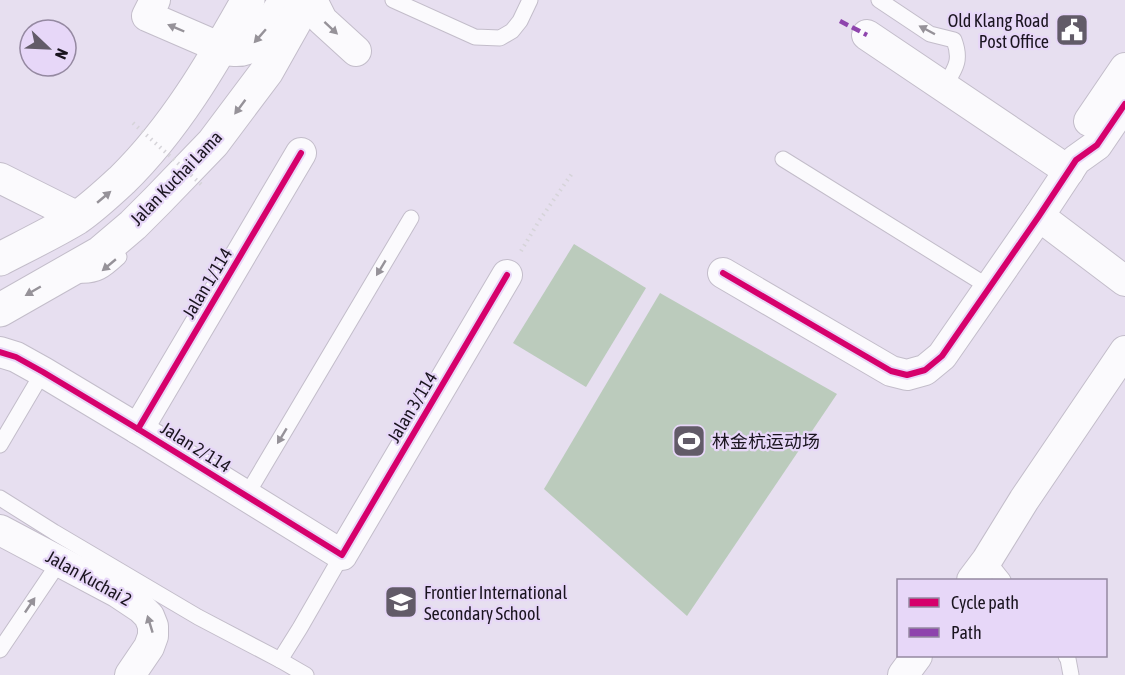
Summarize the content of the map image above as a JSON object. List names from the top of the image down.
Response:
{
  "streets": {
    "main road": ["Jalan Kuchai Lama"],
    "street": [
      "Jalan 1/114",
      "Jalan 3/114",
      "Jalan 2/114",
      "Jalan Kuchai 2"
    ]
  },
  "crossings": [
    ["Jalan 1/114", "Jalan 2/114"],
    ["Jalan 3/114", "Jalan 2/114"]
  ],
  "places": {
    "public building": ["Old Klang Road Post Office"],
    "sports": ["林金杭运动场"],
    "school or university": ["Frontier International Secondary School"]
  },
  "legend": ["Cycle path", "Path"],
  "north": "bottom right"
}
